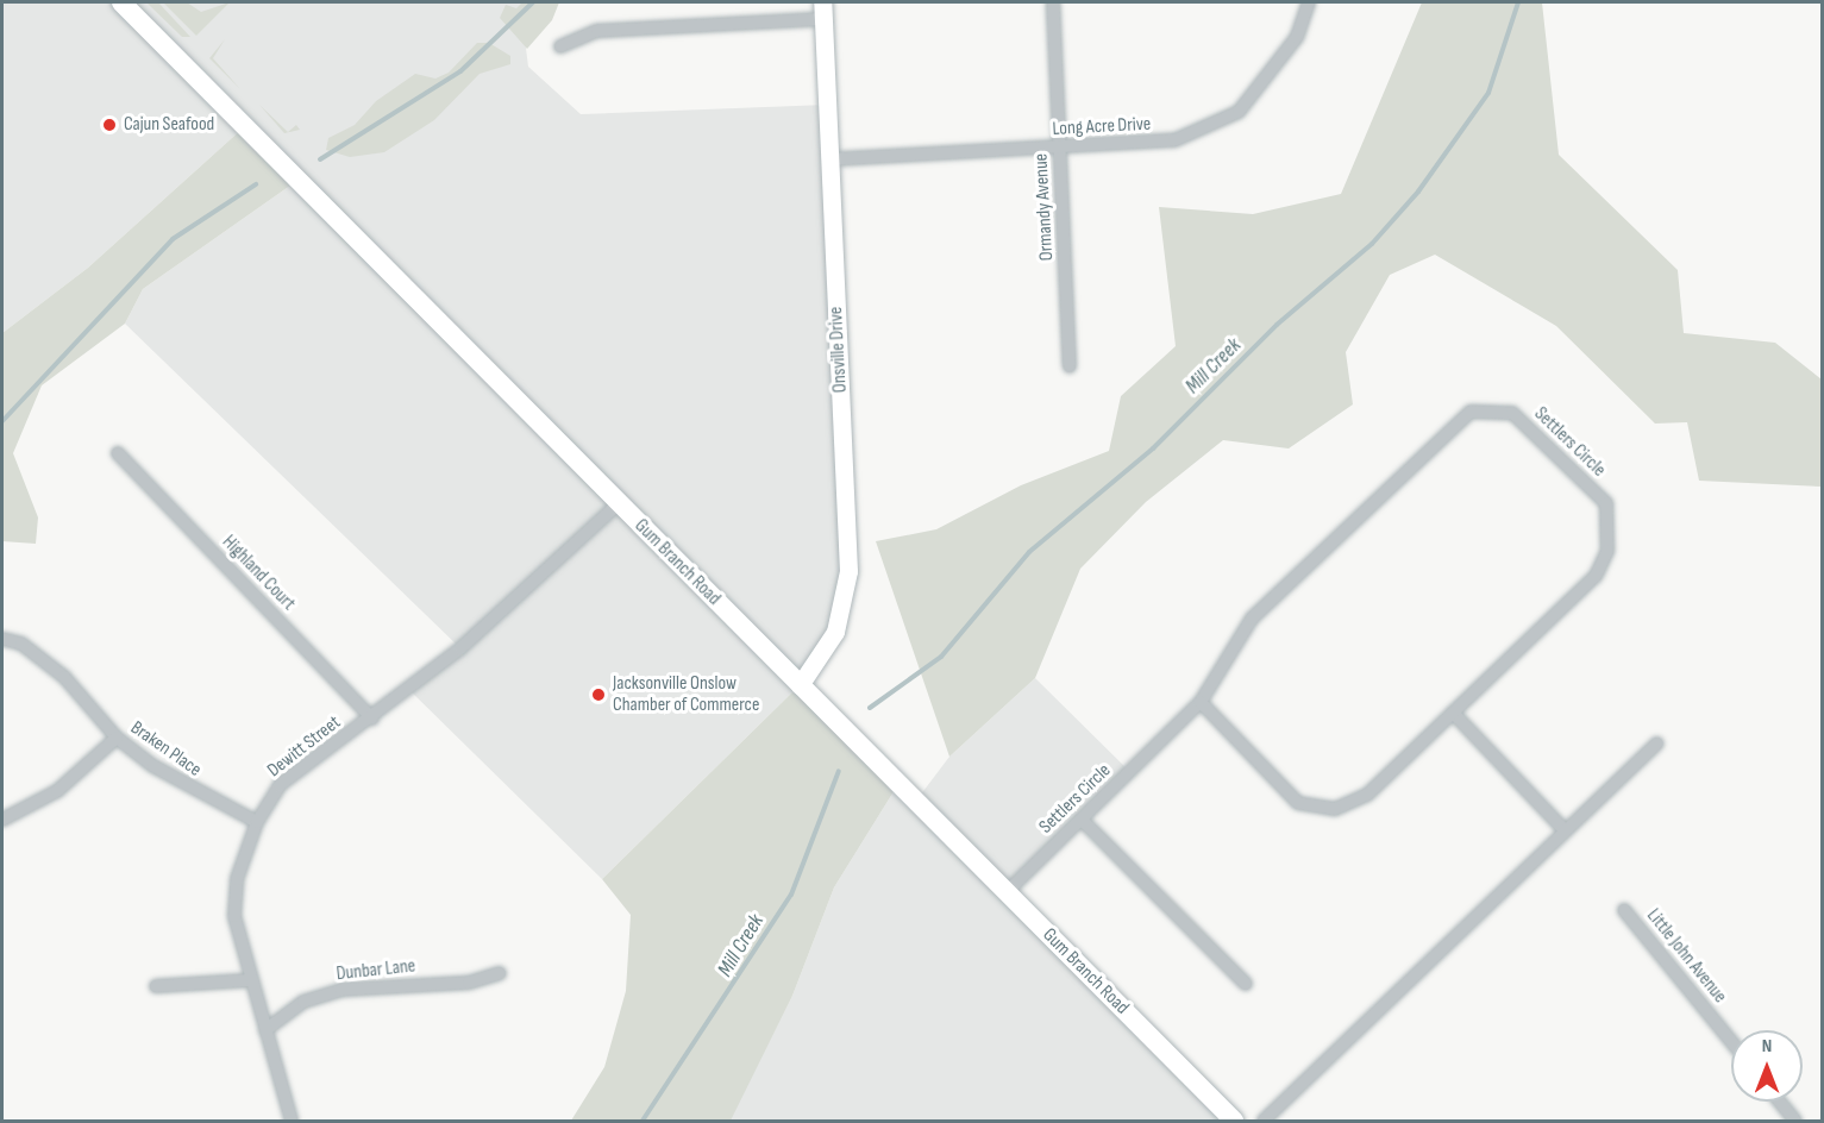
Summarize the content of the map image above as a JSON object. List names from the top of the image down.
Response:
{
  "streets": {
    "main road": ["Gum Branch Road"],
    "street": [
      "Long Acre Drive",
      "Ormandy Avenue",
      "Onsville Drive",
      "Settlers Circle",
      "Highland Court",
      "Dewitt Street",
      "Braken Place",
      "Little John Avenue",
      "Dunbar Lane"
    ]
  },
  "crossings": [
    ["Long Acre Drive", "Ormandy Avenue"],
    ["Long Acre Drive", "Onsville Drive"],
    ["Onsville Drive", "Gum Branch Road"],
    ["Settlers Circle", "Gum Branch Road"],
    ["Gum Branch Road", "Dewitt Street"],
    ["Highland Court", "Dewitt Street"],
    ["Dewitt Street", "Braken Place"],
    ["Dewitt Street", "Dunbar Lane"]
  ],
  "water": ["Mill Creek"],
  "places": ["Cajun Seafood", "Jacksonville Onslow Chamber of Commerce"],
  "north": "top"
}
